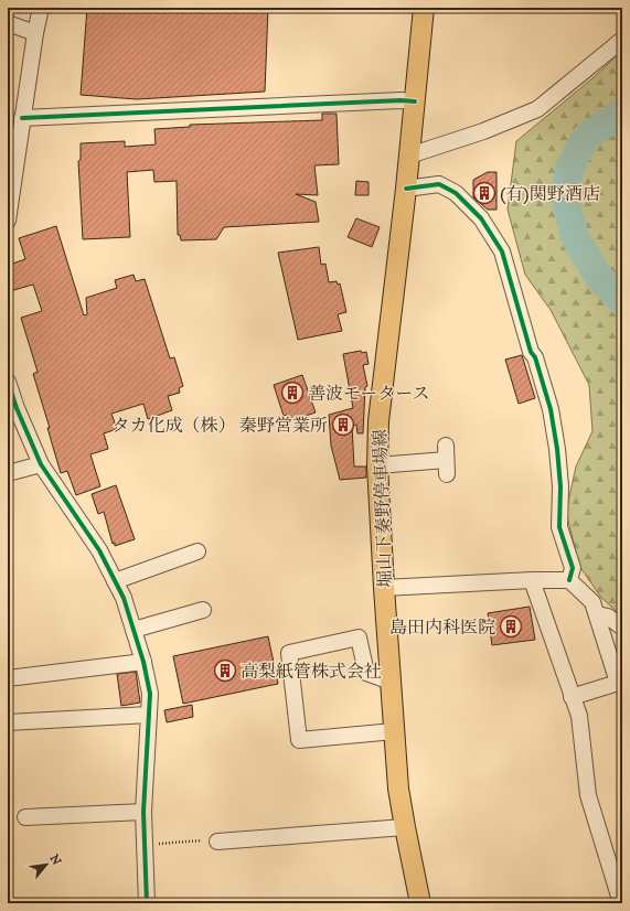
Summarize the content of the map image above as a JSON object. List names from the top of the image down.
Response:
{
  "streets": {
    "main road": ["堀山下秦野停車場線"]
  },
  "places": {
    "building": [
      "(有)関野酒店",
      "善波モータース",
      "タカ化成（株） 秦野営業所",
      "島田内科医院",
      "高梨紙管株式会社"
    ]
  },
  "north": "top right"
}
